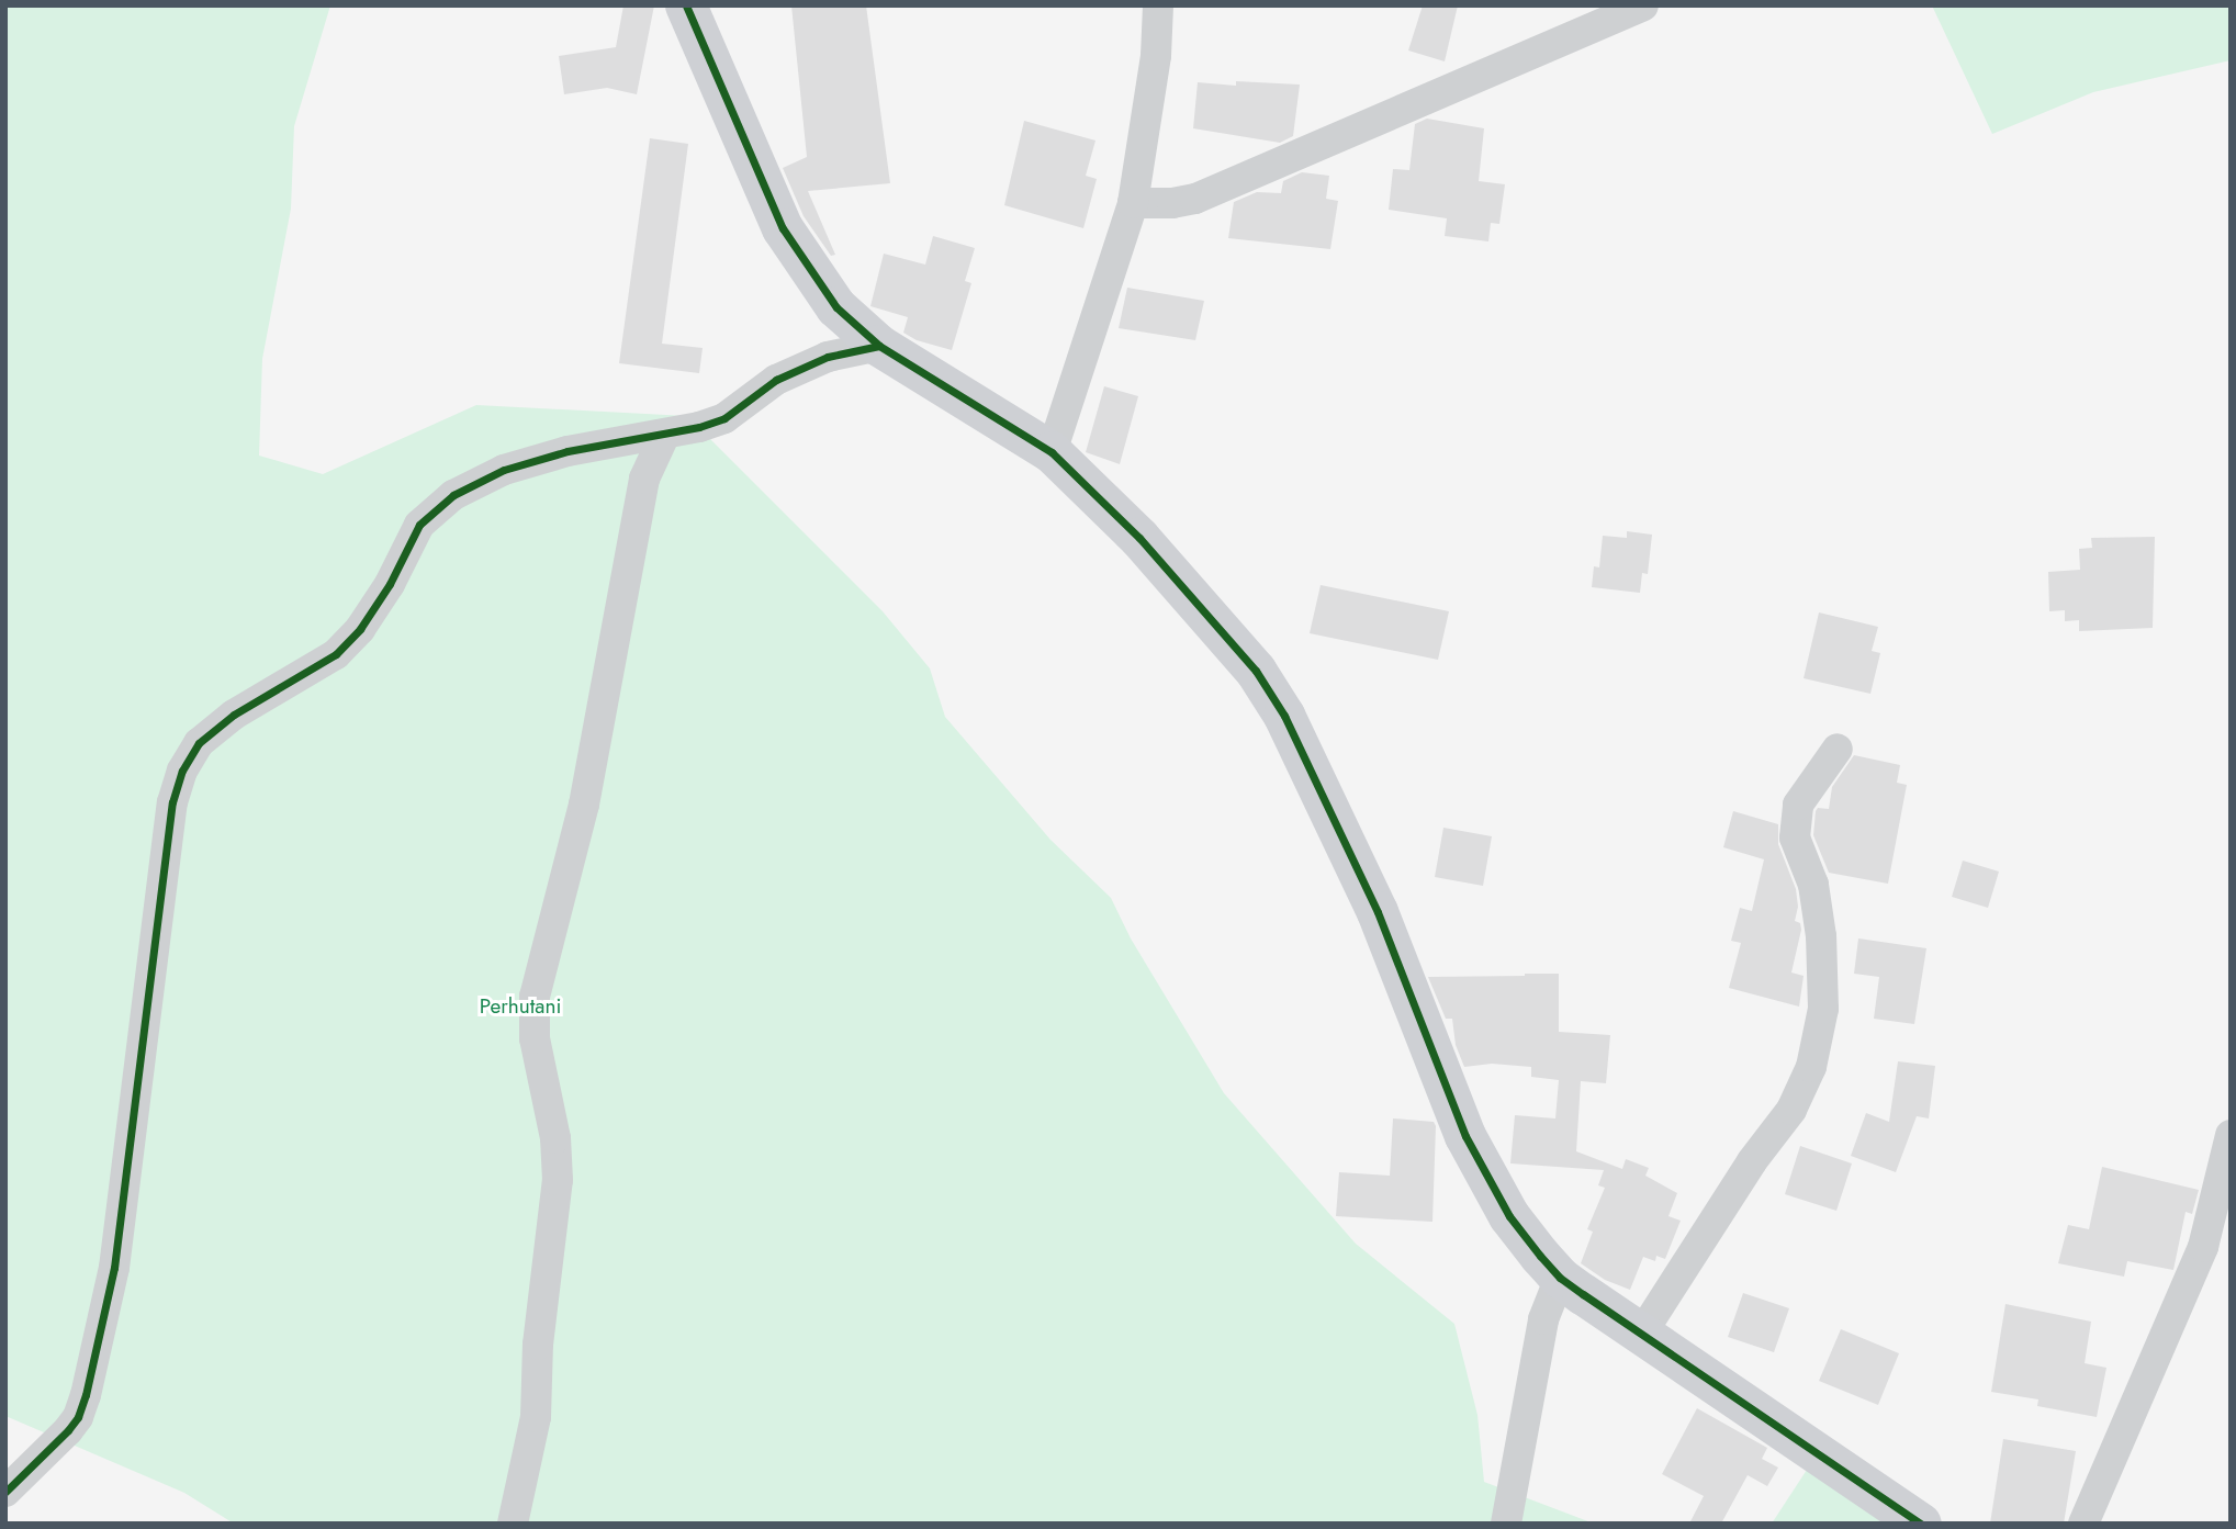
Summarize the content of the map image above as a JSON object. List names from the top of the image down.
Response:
{
  "parks": ["Perhutani"]
}
